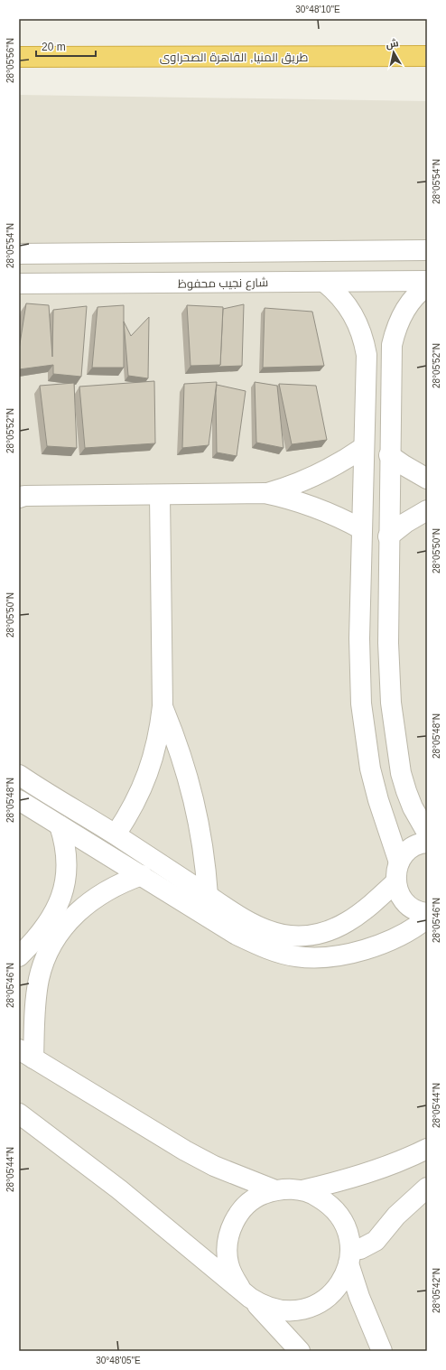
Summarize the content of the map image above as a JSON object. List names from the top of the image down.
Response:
{
  "streets": {
    "highway": ["طريق المنيا, القاهرة الصحراوى"],
    "street": ["شارع نجيب محفوظ"]
  },
  "scale_bar": "20 m",
  "north": "top",
  "coordinates": [
    "30°48'10\"E",
    "28°05'56\"N",
    "28°05'54\"N",
    "28°05'52\"N",
    "28°05'50\"N",
    "28°05'48\"N",
    "28°05'46\"N",
    "28°05'44\"N",
    "28°05'42\"N",
    "30°48'05\"E"
  ]
}
